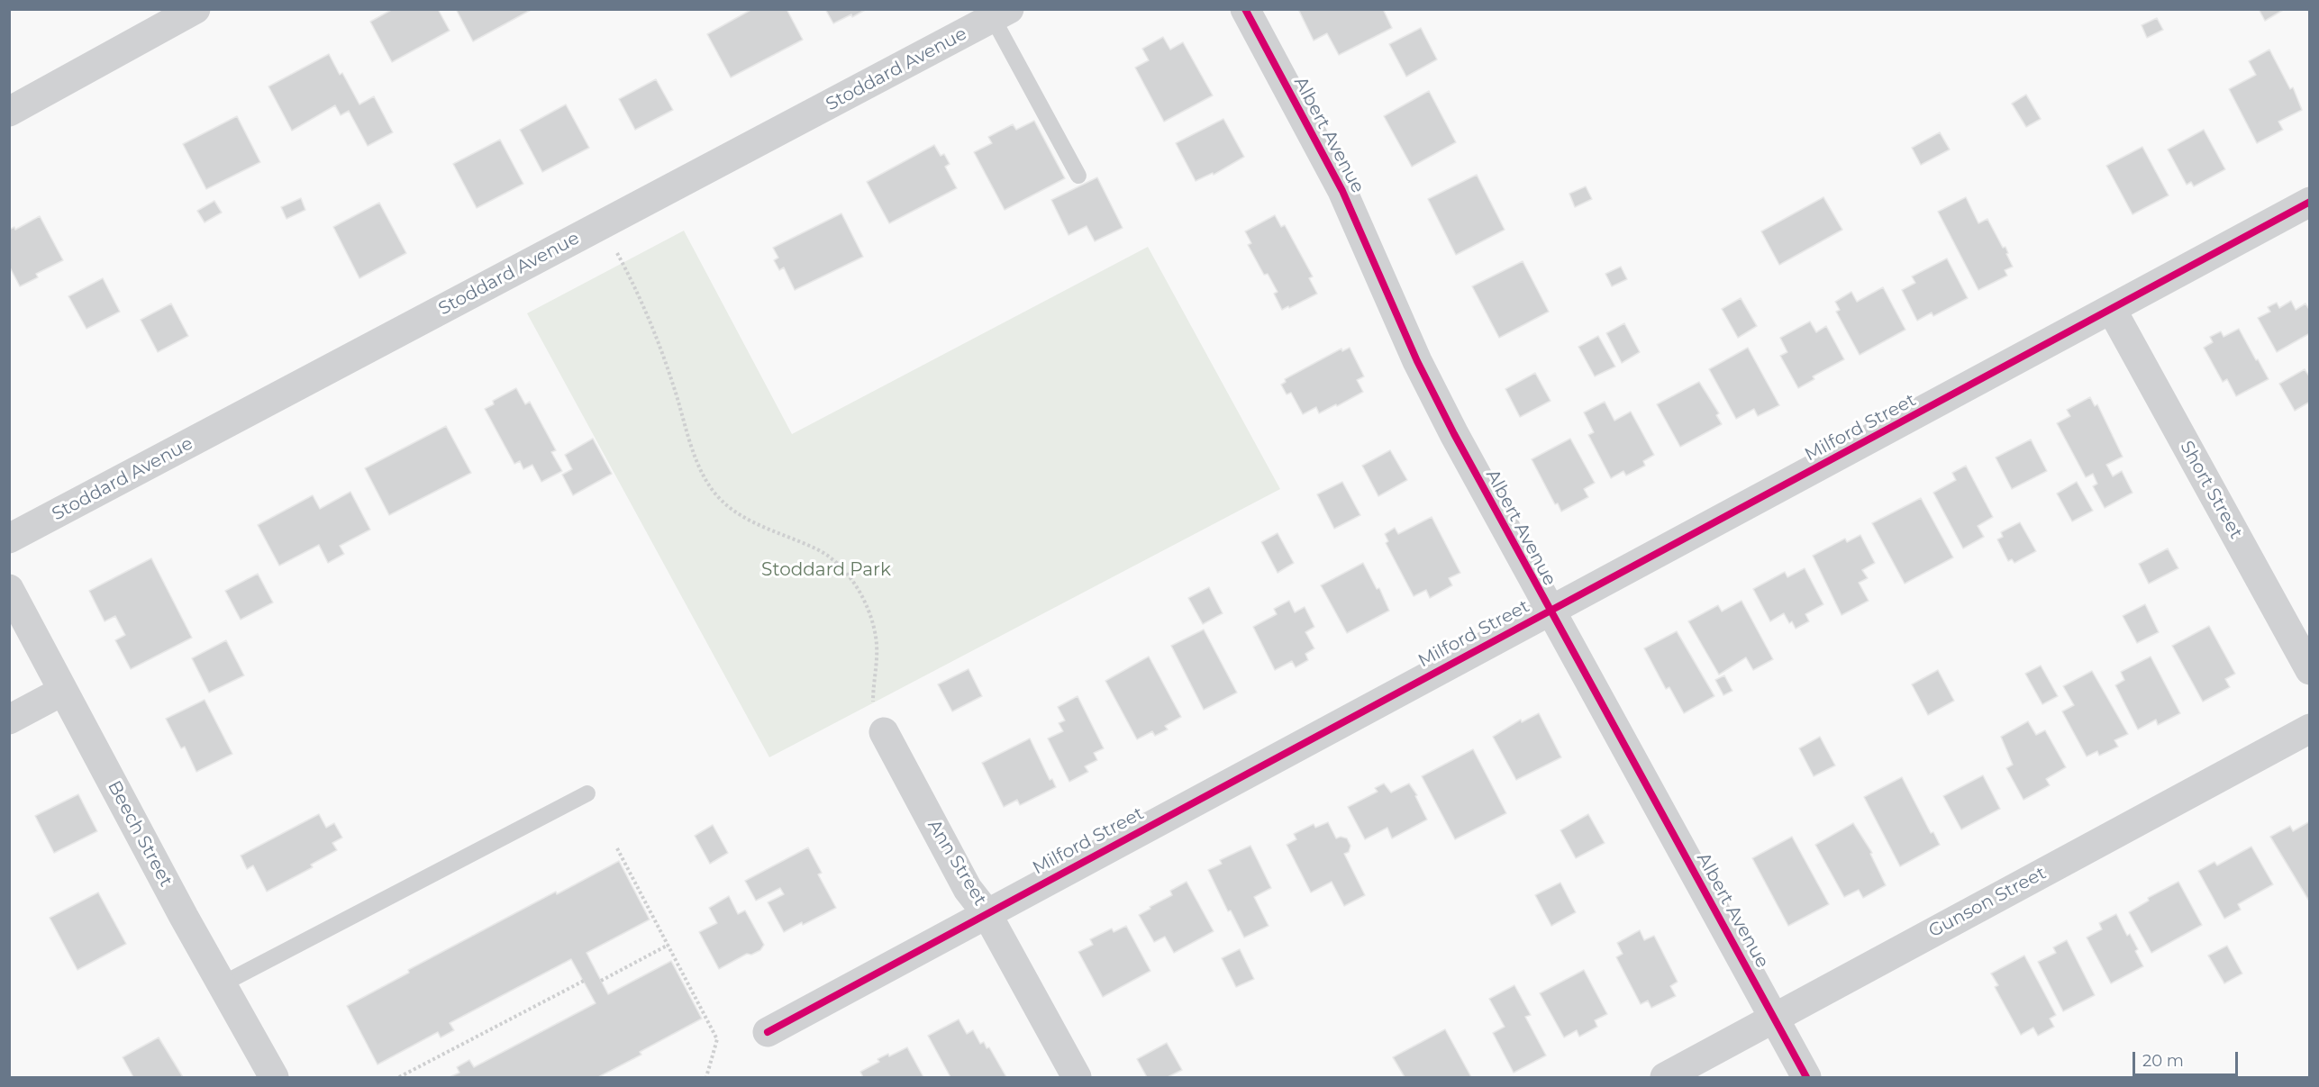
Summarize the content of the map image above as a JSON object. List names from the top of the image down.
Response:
{
  "streets": {
    "street": [
      "Stoddard Avenue",
      "Albert Avenue",
      "Milford Street",
      "Short Street",
      "Beech Street",
      "Ann Street",
      "Gunson Street"
    ]
  },
  "crossings": [
    ["Albert Avenue", "Milford Street"],
    ["Albert Avenue", "Gunson Street"],
    ["Milford Street", "Short Street"],
    ["Milford Street", "Ann Street"]
  ],
  "parks": ["Stoddard Park"],
  "scale_bar": "20 m"
}
